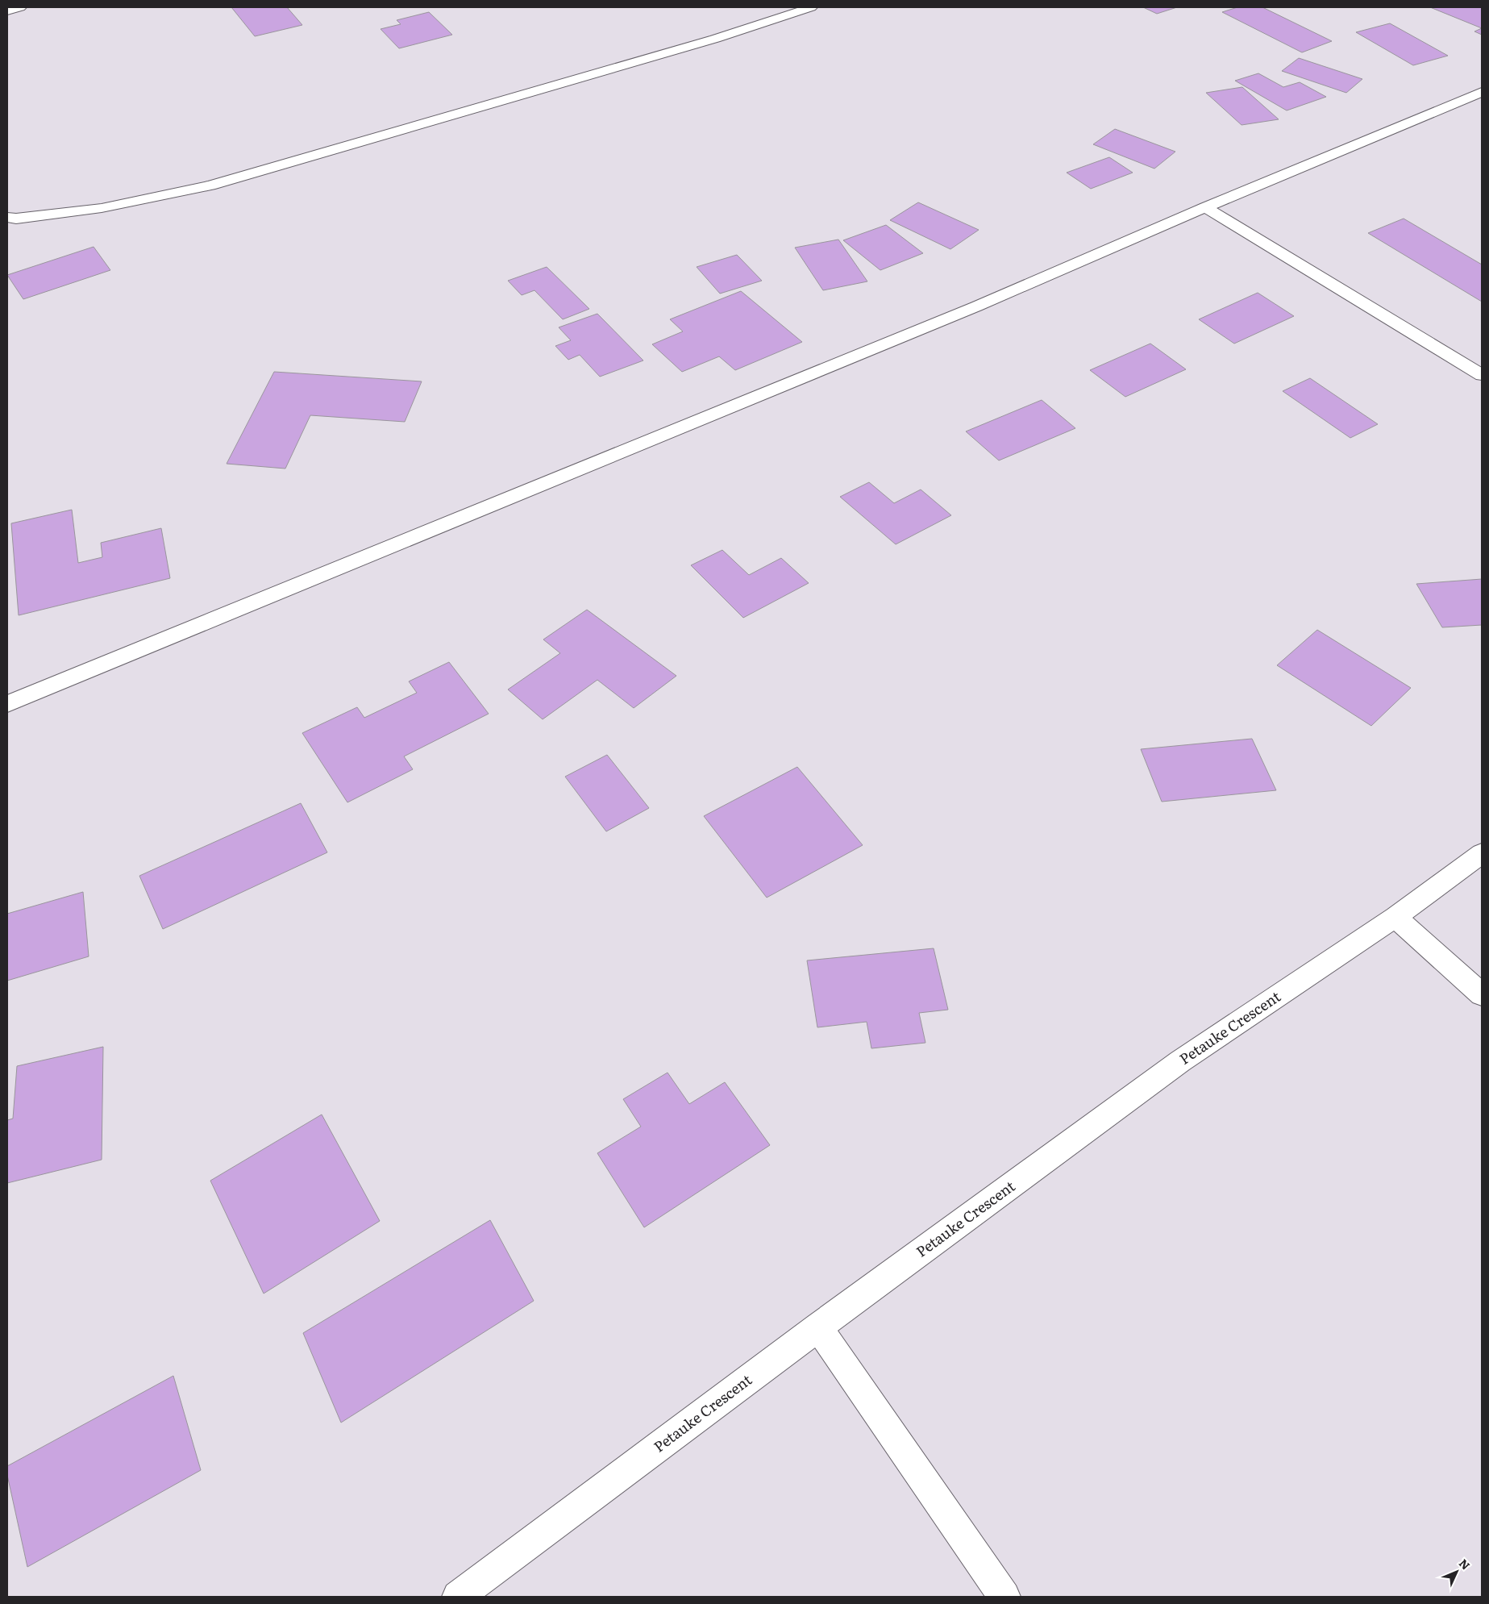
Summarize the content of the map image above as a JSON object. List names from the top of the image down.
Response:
{
  "streets": {
    "street": ["Petauke Crescent"]
  },
  "north": "top right"
}
